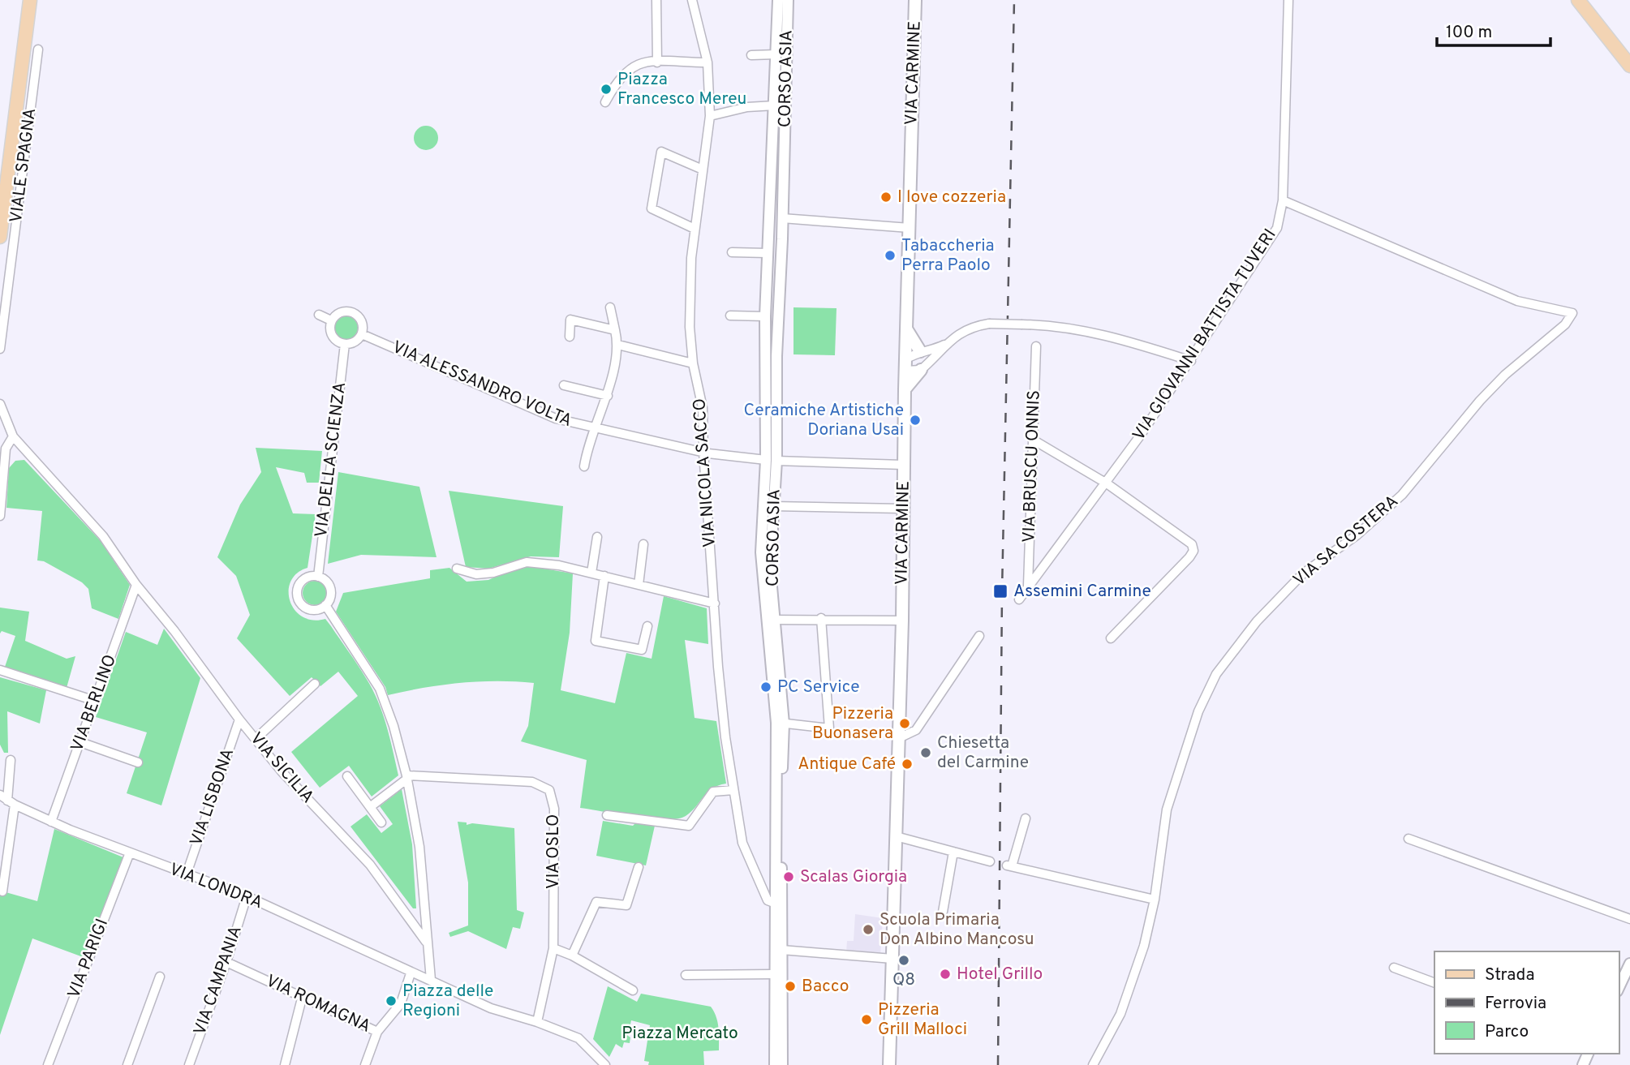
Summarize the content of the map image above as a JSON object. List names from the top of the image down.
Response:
{
  "streets": {
    "main road": ["VIA CARMINE"],
    "street": [
      "CORSO ASIA",
      "VIALE SPAGNA",
      "VIA GIOVANNI BATTISTA TUVERI",
      "VIA ALESSANDRO VOLTA",
      "VIA DELLA SCIENZA",
      "VIA BRUSCU ONNIS",
      "VIA NICOLA SACCO",
      "VIA SA COSTERA",
      "VIA BERLINO",
      "VIA SICILIA",
      "VIA LISBONA",
      "VIA OSLO",
      "VIA LONDRA",
      "VIA PARIGI",
      "VIA CAMPANIA",
      "VIA ROMAGNA"
    ]
  },
  "crossings": [
    ["VIA CARMINE", "VIA ALESSANDRO VOLTA"],
    ["CORSO ASIA", "VIA ALESSANDRO VOLTA"],
    ["VIA GIOVANNI BATTISTA TUVERI", "VIA BRUSCU ONNIS"],
    ["VIA GIOVANNI BATTISTA TUVERI", "VIA SA COSTERA"],
    ["VIA ALESSANDRO VOLTA", "VIA DELLA SCIENZA"],
    ["VIA ALESSANDRO VOLTA", "VIA NICOLA SACCO"],
    ["VIA BERLINO", "VIA SICILIA"],
    ["VIA BERLINO", "VIA LONDRA"],
    ["VIA SICILIA", "VIA LISBONA"],
    ["VIA SICILIA", "VIA LONDRA"],
    ["VIA LISBONA", "VIA LONDRA"],
    ["VIA LONDRA", "VIA PARIGI"],
    ["VIA LONDRA", "VIA CAMPANIA"],
    ["VIA CAMPANIA", "VIA ROMAGNA"]
  ],
  "parks": ["Piazza Mercato"],
  "places": {
    "other": [
      "Piazza Francesco Mereu",
      "I love cozzeria",
      "Tabaccheria Perra Paolo",
      "Ceramiche Artistiche Doriana Usai",
      "PC Service",
      "Pizzeria Buonasera",
      "Chiesetta del Carmine",
      "Antique Café",
      "Scalas Giorgia",
      "Scuola Primaria Don Albino Mancosu",
      "Q8",
      "Hotel Grillo",
      "Bacco",
      "Piazza delle Regioni",
      "Pizzeria Grill Malloci"
    ],
    "transit": ["Assemini Carmine"]
  },
  "legend": ["Strada", "Ferrovia", "Parco"],
  "scale_bar": "100 m"
}
